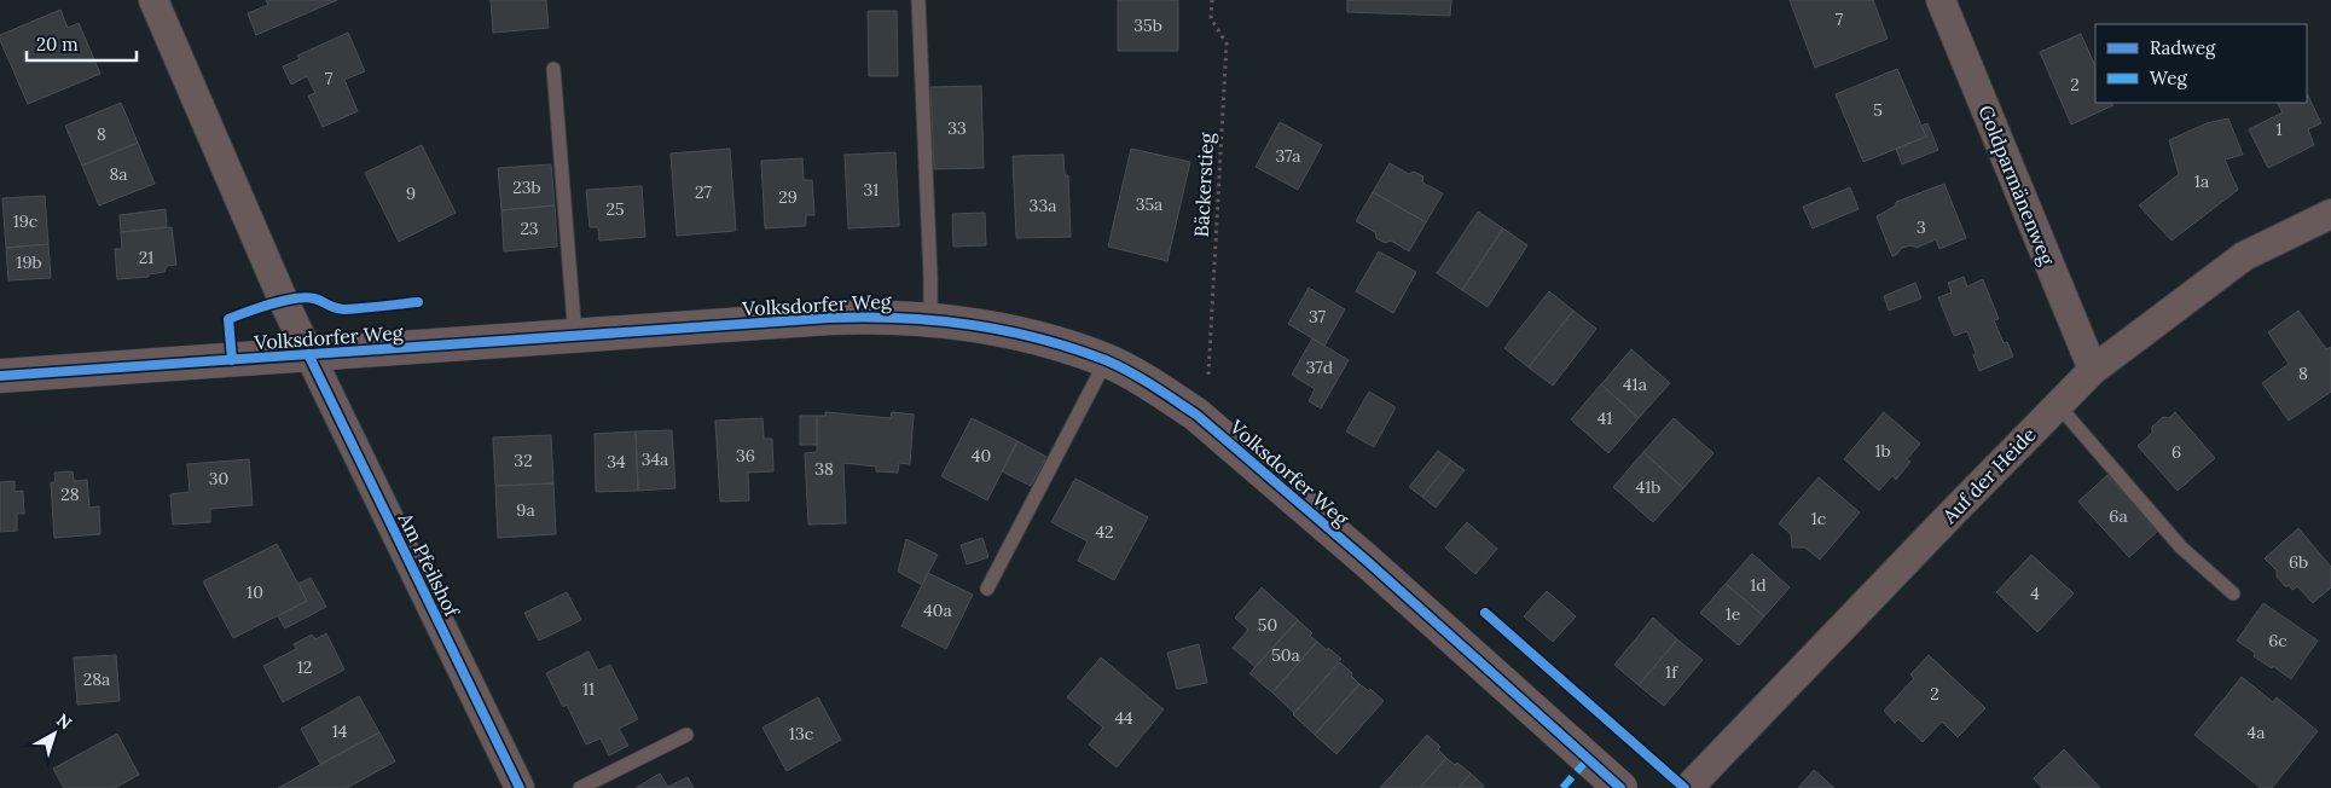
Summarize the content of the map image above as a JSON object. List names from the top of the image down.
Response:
{
  "streets": {
    "street": [
      "Goldparmänenweg",
      "Volksdorfer Weg",
      "Auf der Heide",
      "Am Pfeilshof"
    ],
    "path": ["Bäckerstieg"]
  },
  "crossings": [
    ["Goldparmänenweg", "Auf der Heide"],
    ["Volksdorfer Weg", "Am Pfeilshof"]
  ],
  "house_numbers": [
    "7",
    "35b",
    "7",
    "2",
    "5",
    "33",
    "1",
    "8",
    "37a",
    "8a",
    "1a",
    "23b",
    "31",
    "27",
    "9",
    "29",
    "35a",
    "33a",
    "25",
    "19c",
    "3",
    "23",
    "21",
    "19b",
    "37",
    "37d",
    "8",
    "41a",
    "41",
    "1b",
    "6",
    "36",
    "40",
    "34a",
    "32",
    "34",
    "38",
    "30",
    "41b",
    "28",
    "9a",
    "6a",
    "1c",
    "42",
    "6b",
    "1d",
    "10",
    "4",
    "40a",
    "1e",
    "50",
    "6c",
    "50a",
    "12",
    "1f",
    "28a",
    "11",
    "2",
    "44",
    "14",
    "4a",
    "13c"
  ],
  "legend": ["Radweg", "Weg"],
  "scale_bar": "20 m",
  "north": "top right"
}
